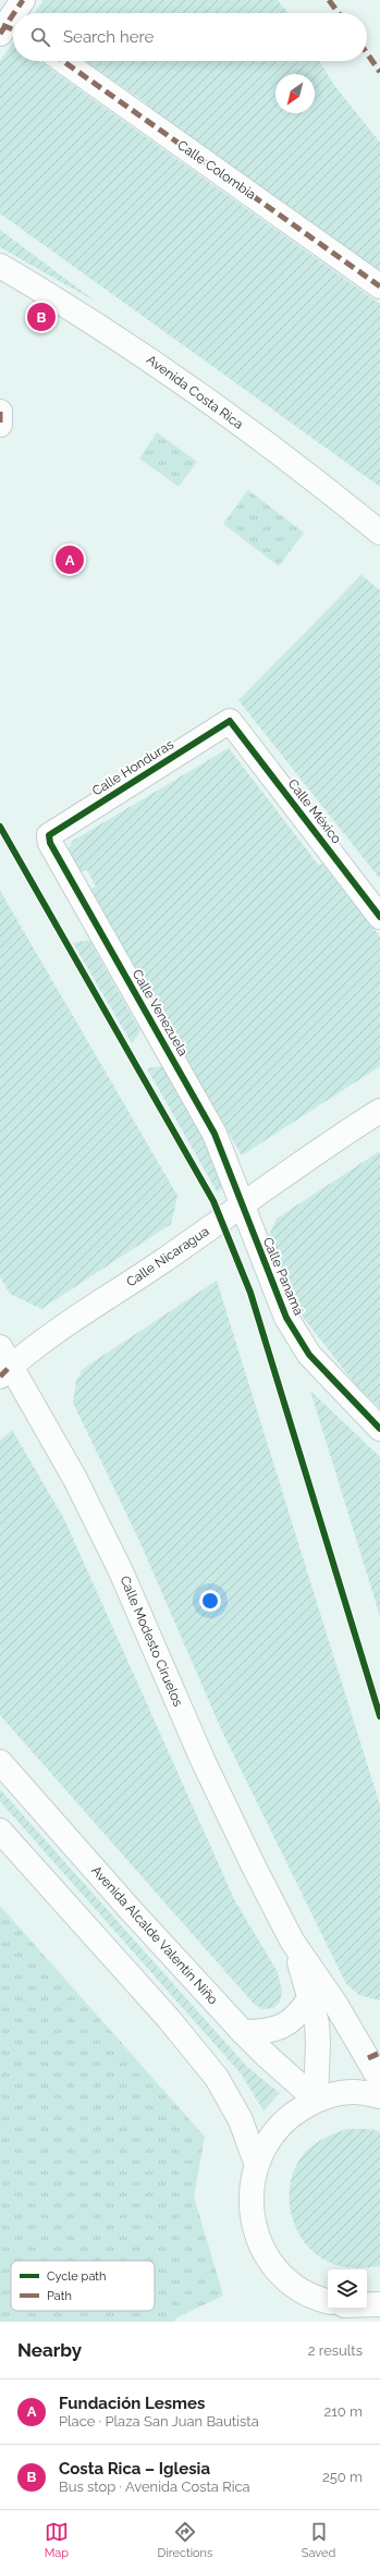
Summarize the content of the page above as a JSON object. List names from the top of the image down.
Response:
{
  "streets": {
    "street": [
      "Calle Colombia",
      "Avenida Costa Rica",
      "Calle Honduras",
      "Calle México",
      "Calle Venezuela",
      "Calle Nicaragua",
      "Calle Panamá",
      "Calle Modesto Ciruelos",
      "Avenida Alcalde Valentín Niño"
    ]
  },
  "crossings": [
    ["Calle Honduras", "Calle México"],
    ["Calle Honduras", "Calle Venezuela"],
    ["Calle Venezuela", "Calle Nicaragua"],
    ["Calle Venezuela", "Calle Panamá"],
    ["Calle Nicaragua", "Calle Panamá"],
    ["Calle Nicaragua", "Calle Modesto Ciruelos"],
    ["Calle Modesto Ciruelos", "Avenida Alcalde Valentín Niño"]
  ],
  "legend": ["Cycle path", "Path"],
  "north": "bottom left",
  "page": {
    "search": "Search here",
    "pins": ["B", "A"],
    "heading": ["Nearby", "2 results"],
    "list": [
      {
        "mark": "A",
        "name": "Fundación Lesmes",
        "note": "Place · Plaza San Juan Bautista",
        "value": "210 m"
      },
      {
        "mark": "B",
        "name": "Costa Rica – Iglesia",
        "note": "Bus stop · Avenida Costa Rica",
        "value": "250 m"
      }
    ],
    "nav": ["Map", "Directions", "Saved"]
  }
}
